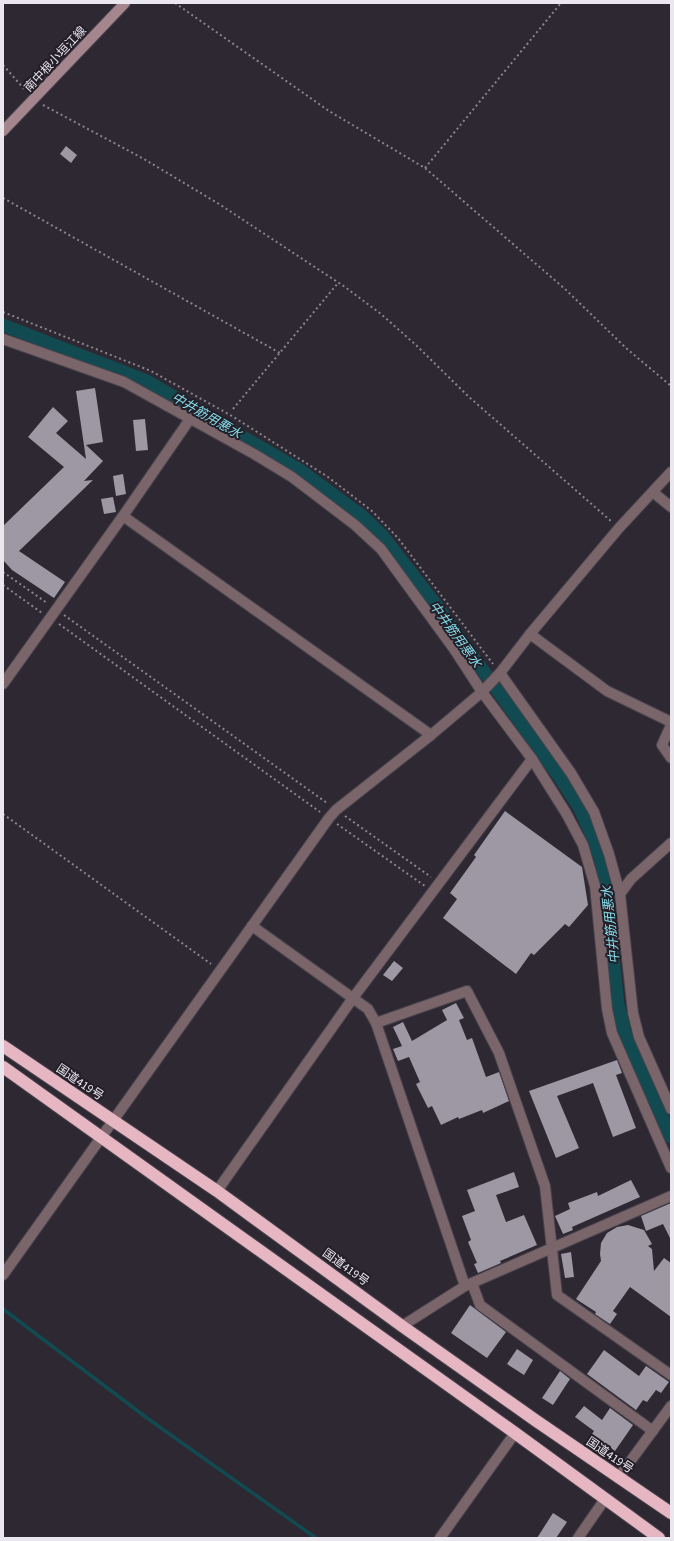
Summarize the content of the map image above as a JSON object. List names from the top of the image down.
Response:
{
  "streets": {
    "highway": ["国道419号"],
    "main road": ["南中根小垣江線"]
  },
  "water": ["中井筋用悪水"]
}
